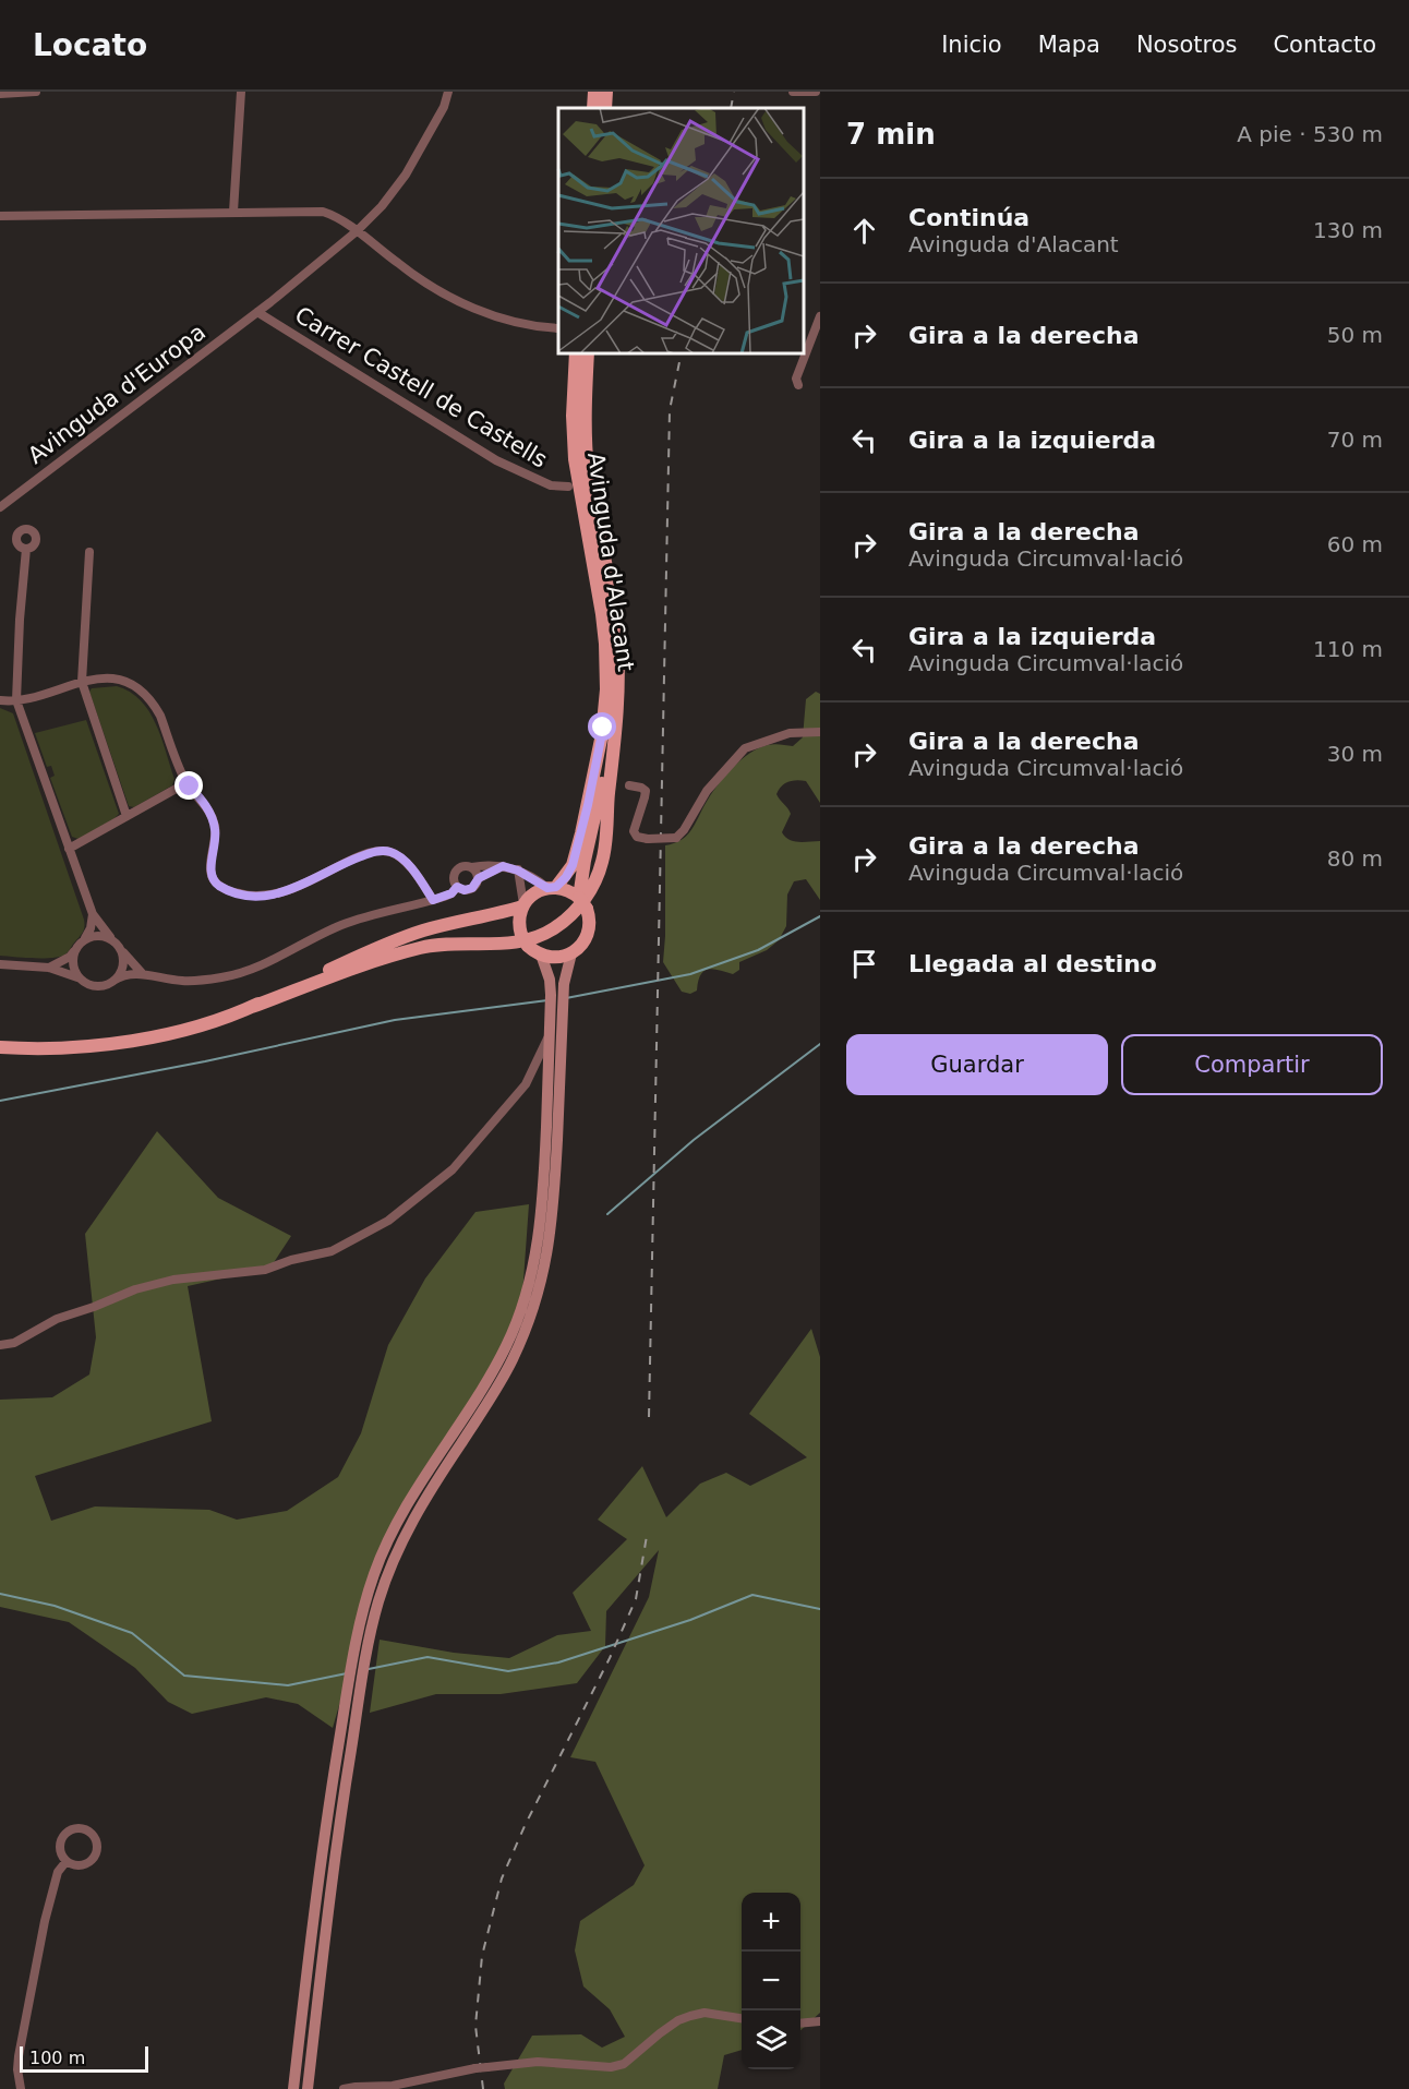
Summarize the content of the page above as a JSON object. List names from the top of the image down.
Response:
{
  "streets": {
    "main road": ["Avinguda d'Alacant"],
    "street": ["Carrer Castell de Castells", "Avinguda d'Europa"]
  },
  "crossings": [
    ["Carrer Castell de Castells", "Avinguda d'Europa"]
  ],
  "scale_bar": "100 m",
  "page": {
    "header": "Locato",
    "nav": [
      "Inicio",
      "Mapa",
      "Nosotros",
      "Contacto"
    ],
    "heading": ["7 min", "A pie · 530 m"],
    "list": [
      ["Continúa", "Avinguda d'Alacant", "130 m"],
      ["Gira a la derecha", "50 m"],
      ["Gira a la izquierda", "70 m"],
      ["Gira a la derecha", "Avinguda Circumval·lació", "60 m"],
      ["Gira a la izquierda", "Avinguda Circumval·lació", "110 m"],
      ["Gira a la derecha", "Avinguda Circumval·lació", "30 m"],
      ["Gira a la derecha", "Avinguda Circumval·lació", "80 m"],
      "Llegada al destino"
    ],
    "buttons": ["Guardar", "Compartir"],
    "map_buttons": ["+", "−"],
    "scale": "100 m"
  }
}
